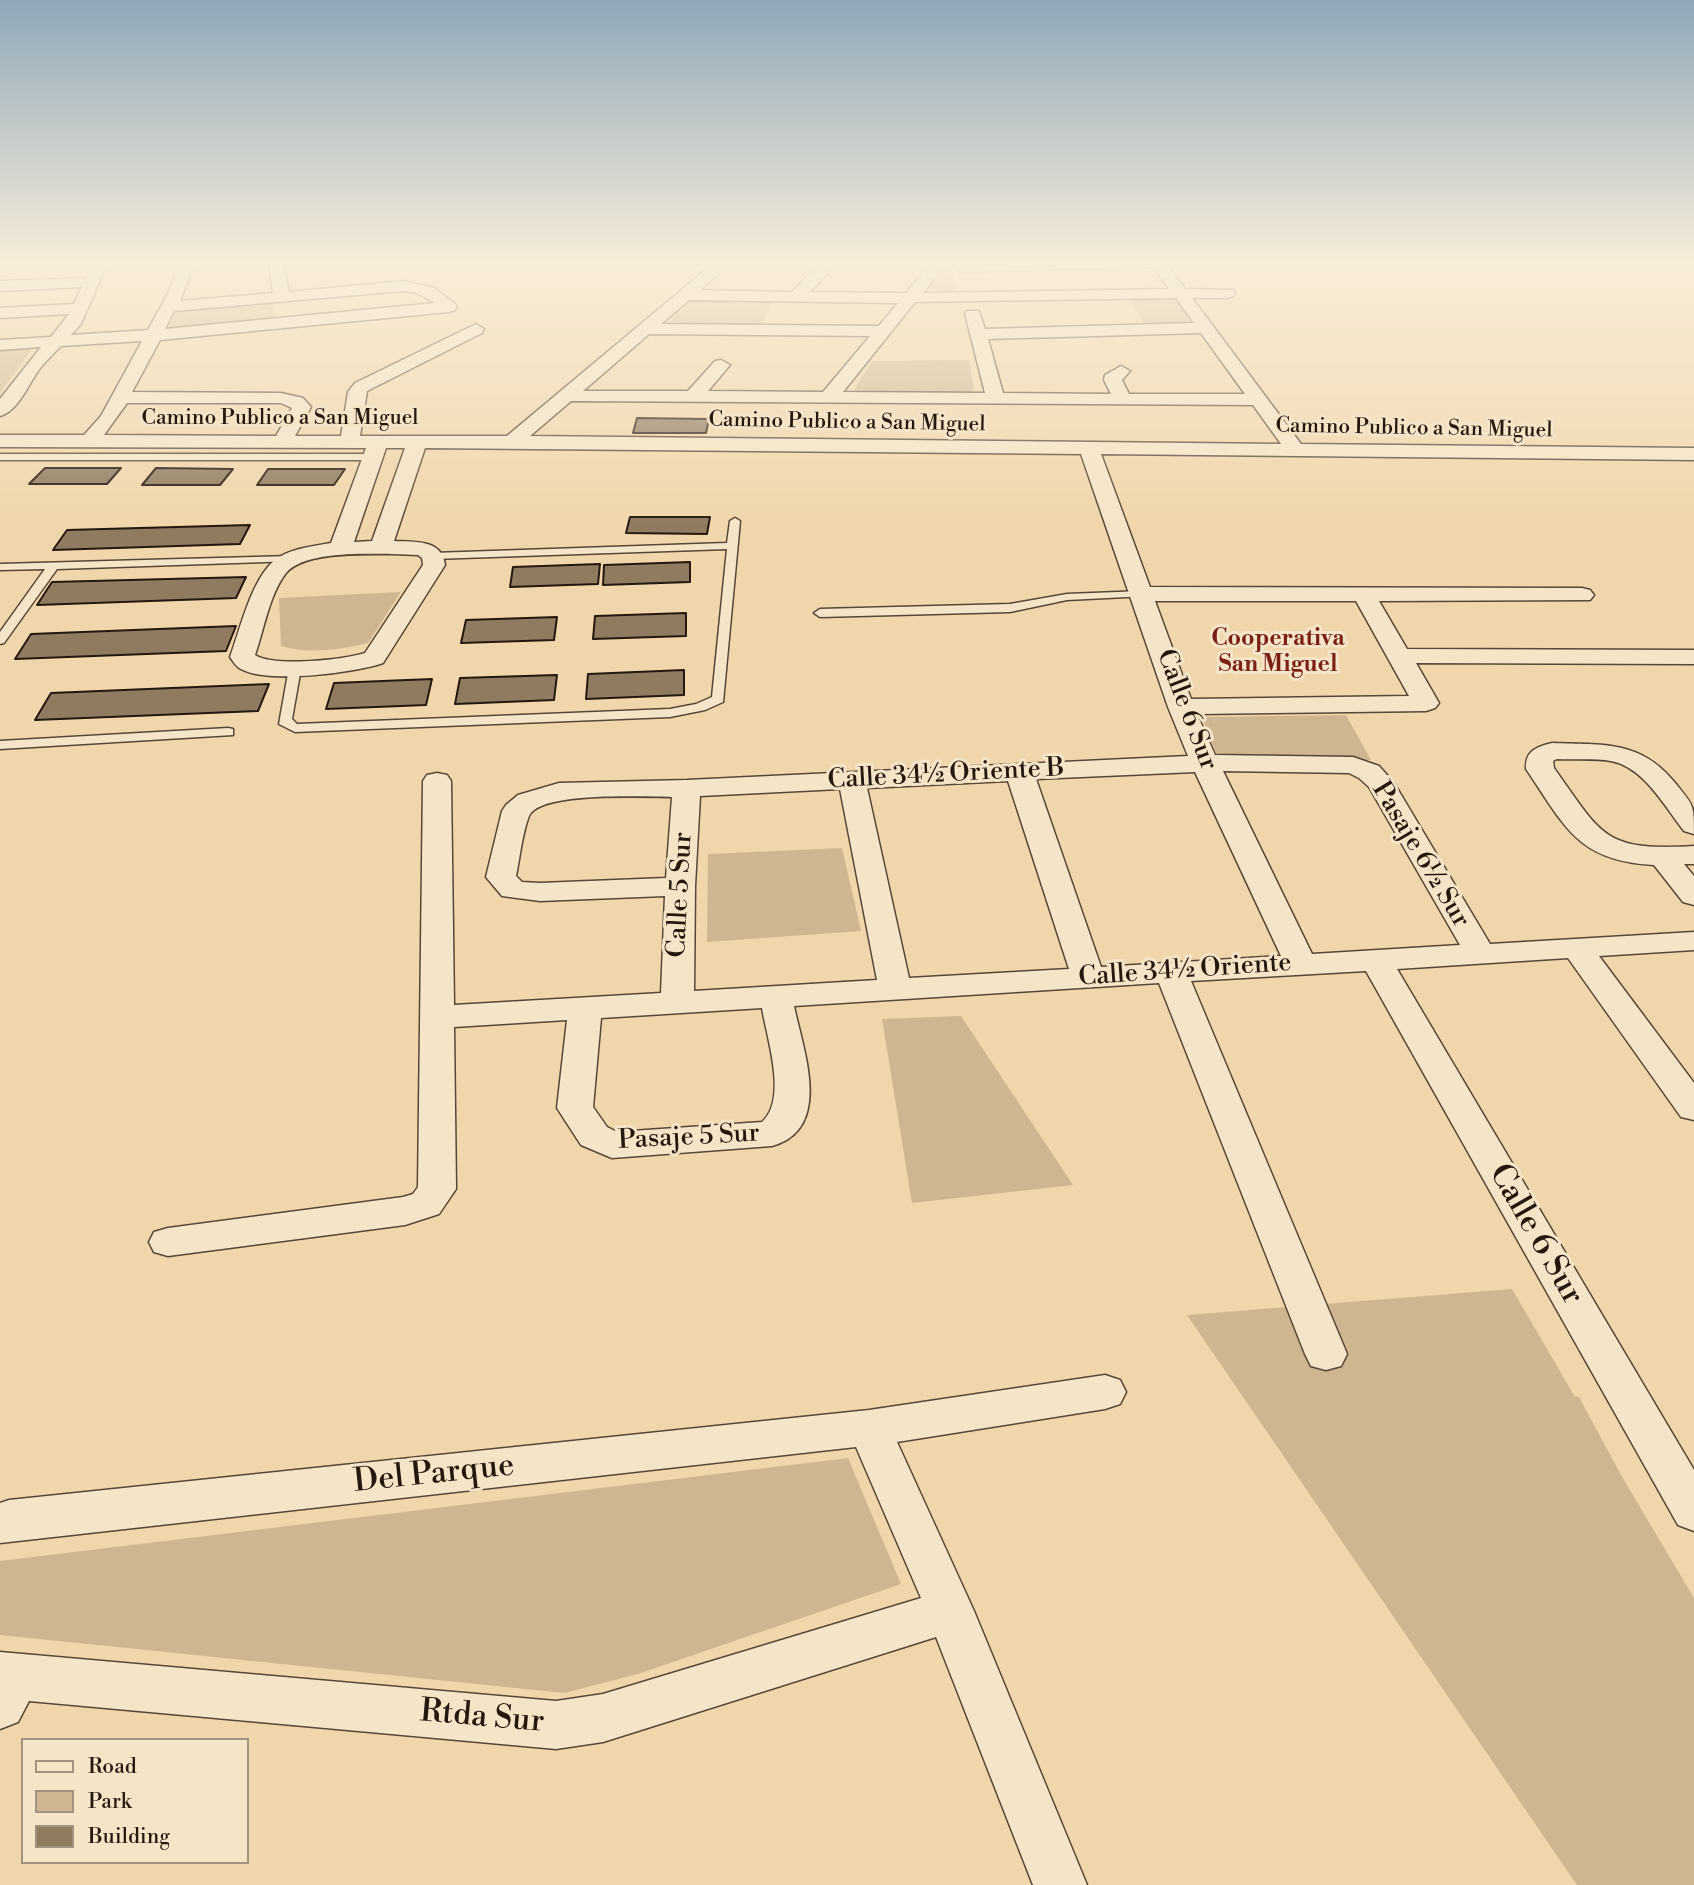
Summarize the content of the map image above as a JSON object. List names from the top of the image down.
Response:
{
  "streets": {
    "street": [
      "Camino Publico a San Miguel",
      "Calle 6 Sur",
      "Calle 34½ Oriente B",
      "Pasaje 6½ Sur",
      "Calle 5 Sur",
      "Calle 34½ Oriente",
      "Pasaje 5 Sur",
      "Del Parque",
      "Rtda Sur"
    ]
  },
  "crossings": [
    ["Camino Publico a San Miguel", "Calle 6 Sur"],
    ["Calle 6 Sur", "Calle 34½ Oriente B"],
    ["Calle 6 Sur", "Calle 34½ Oriente"],
    ["Calle 34½ Oriente B", "Pasaje 6½ Sur"],
    ["Calle 34½ Oriente B", "Calle 5 Sur"],
    ["Pasaje 6½ Sur", "Calle 34½ Oriente"],
    ["Calle 5 Sur", "Calle 34½ Oriente"],
    ["Calle 34½ Oriente", "Pasaje 5 Sur"]
  ],
  "districts": ["Cooperativa San Miguel"],
  "legend": ["Road", "Park", "Building"]
}
